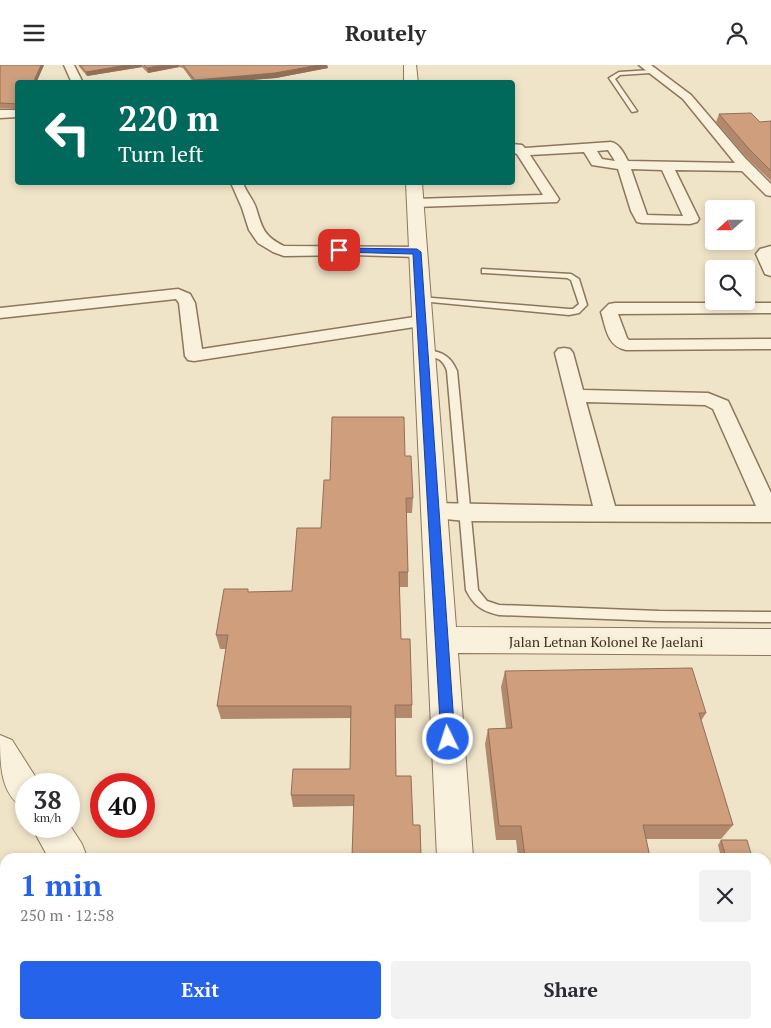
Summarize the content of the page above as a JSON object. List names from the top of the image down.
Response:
{
  "streets": {
    "street": ["Jalan Letnan Kolonel Re Jaelani"]
  },
  "north": "left",
  "page": {
    "header": "Routely",
    "turn": ["220 m", "Turn left"],
    "speed": "38 km/h",
    "limit": "40",
    "heading": ["1 min", "250 m · 12:58"],
    "buttons": ["Exit", "Share"]
  }
}
